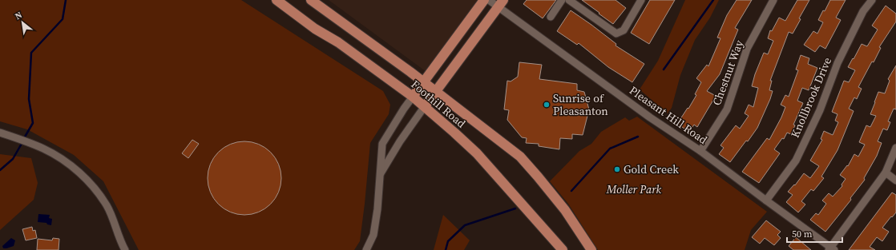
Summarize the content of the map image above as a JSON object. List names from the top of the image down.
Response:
{
  "streets": {
    "main road": ["Foothill Road"],
    "street": ["Chestnut Way", "Knollbrook Drive", "Pleasant Hill Road"]
  },
  "crossings": [
    ["Chestnut Way", "Pleasant Hill Road"],
    ["Knollbrook Drive", "Pleasant Hill Road"]
  ],
  "parks": ["Moller Park"],
  "places": ["Sunrise of Pleasanton", "Gold Creek"],
  "scale_bar": "50 m",
  "north": "top left"
}
